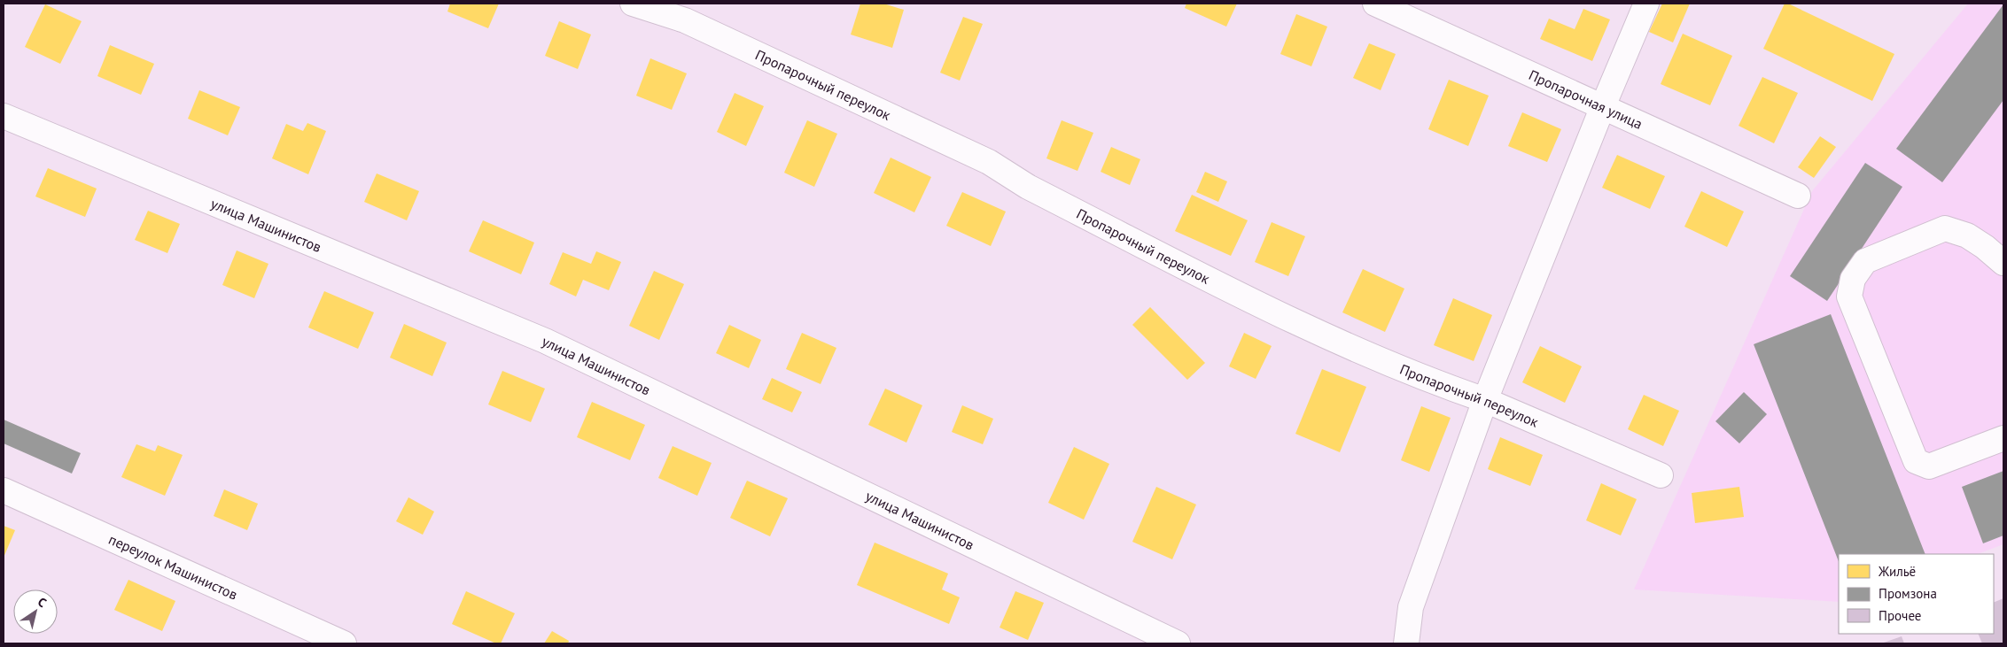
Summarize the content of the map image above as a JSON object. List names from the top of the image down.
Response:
{
  "streets": {
    "street": [
      "Пропарочный переулок",
      "Пропарочная улица",
      "улица Машинистов",
      "переулок Машинистов"
    ]
  },
  "legend": ["Жильё", "Промзона", "Прочее"],
  "north": "top right"
}
